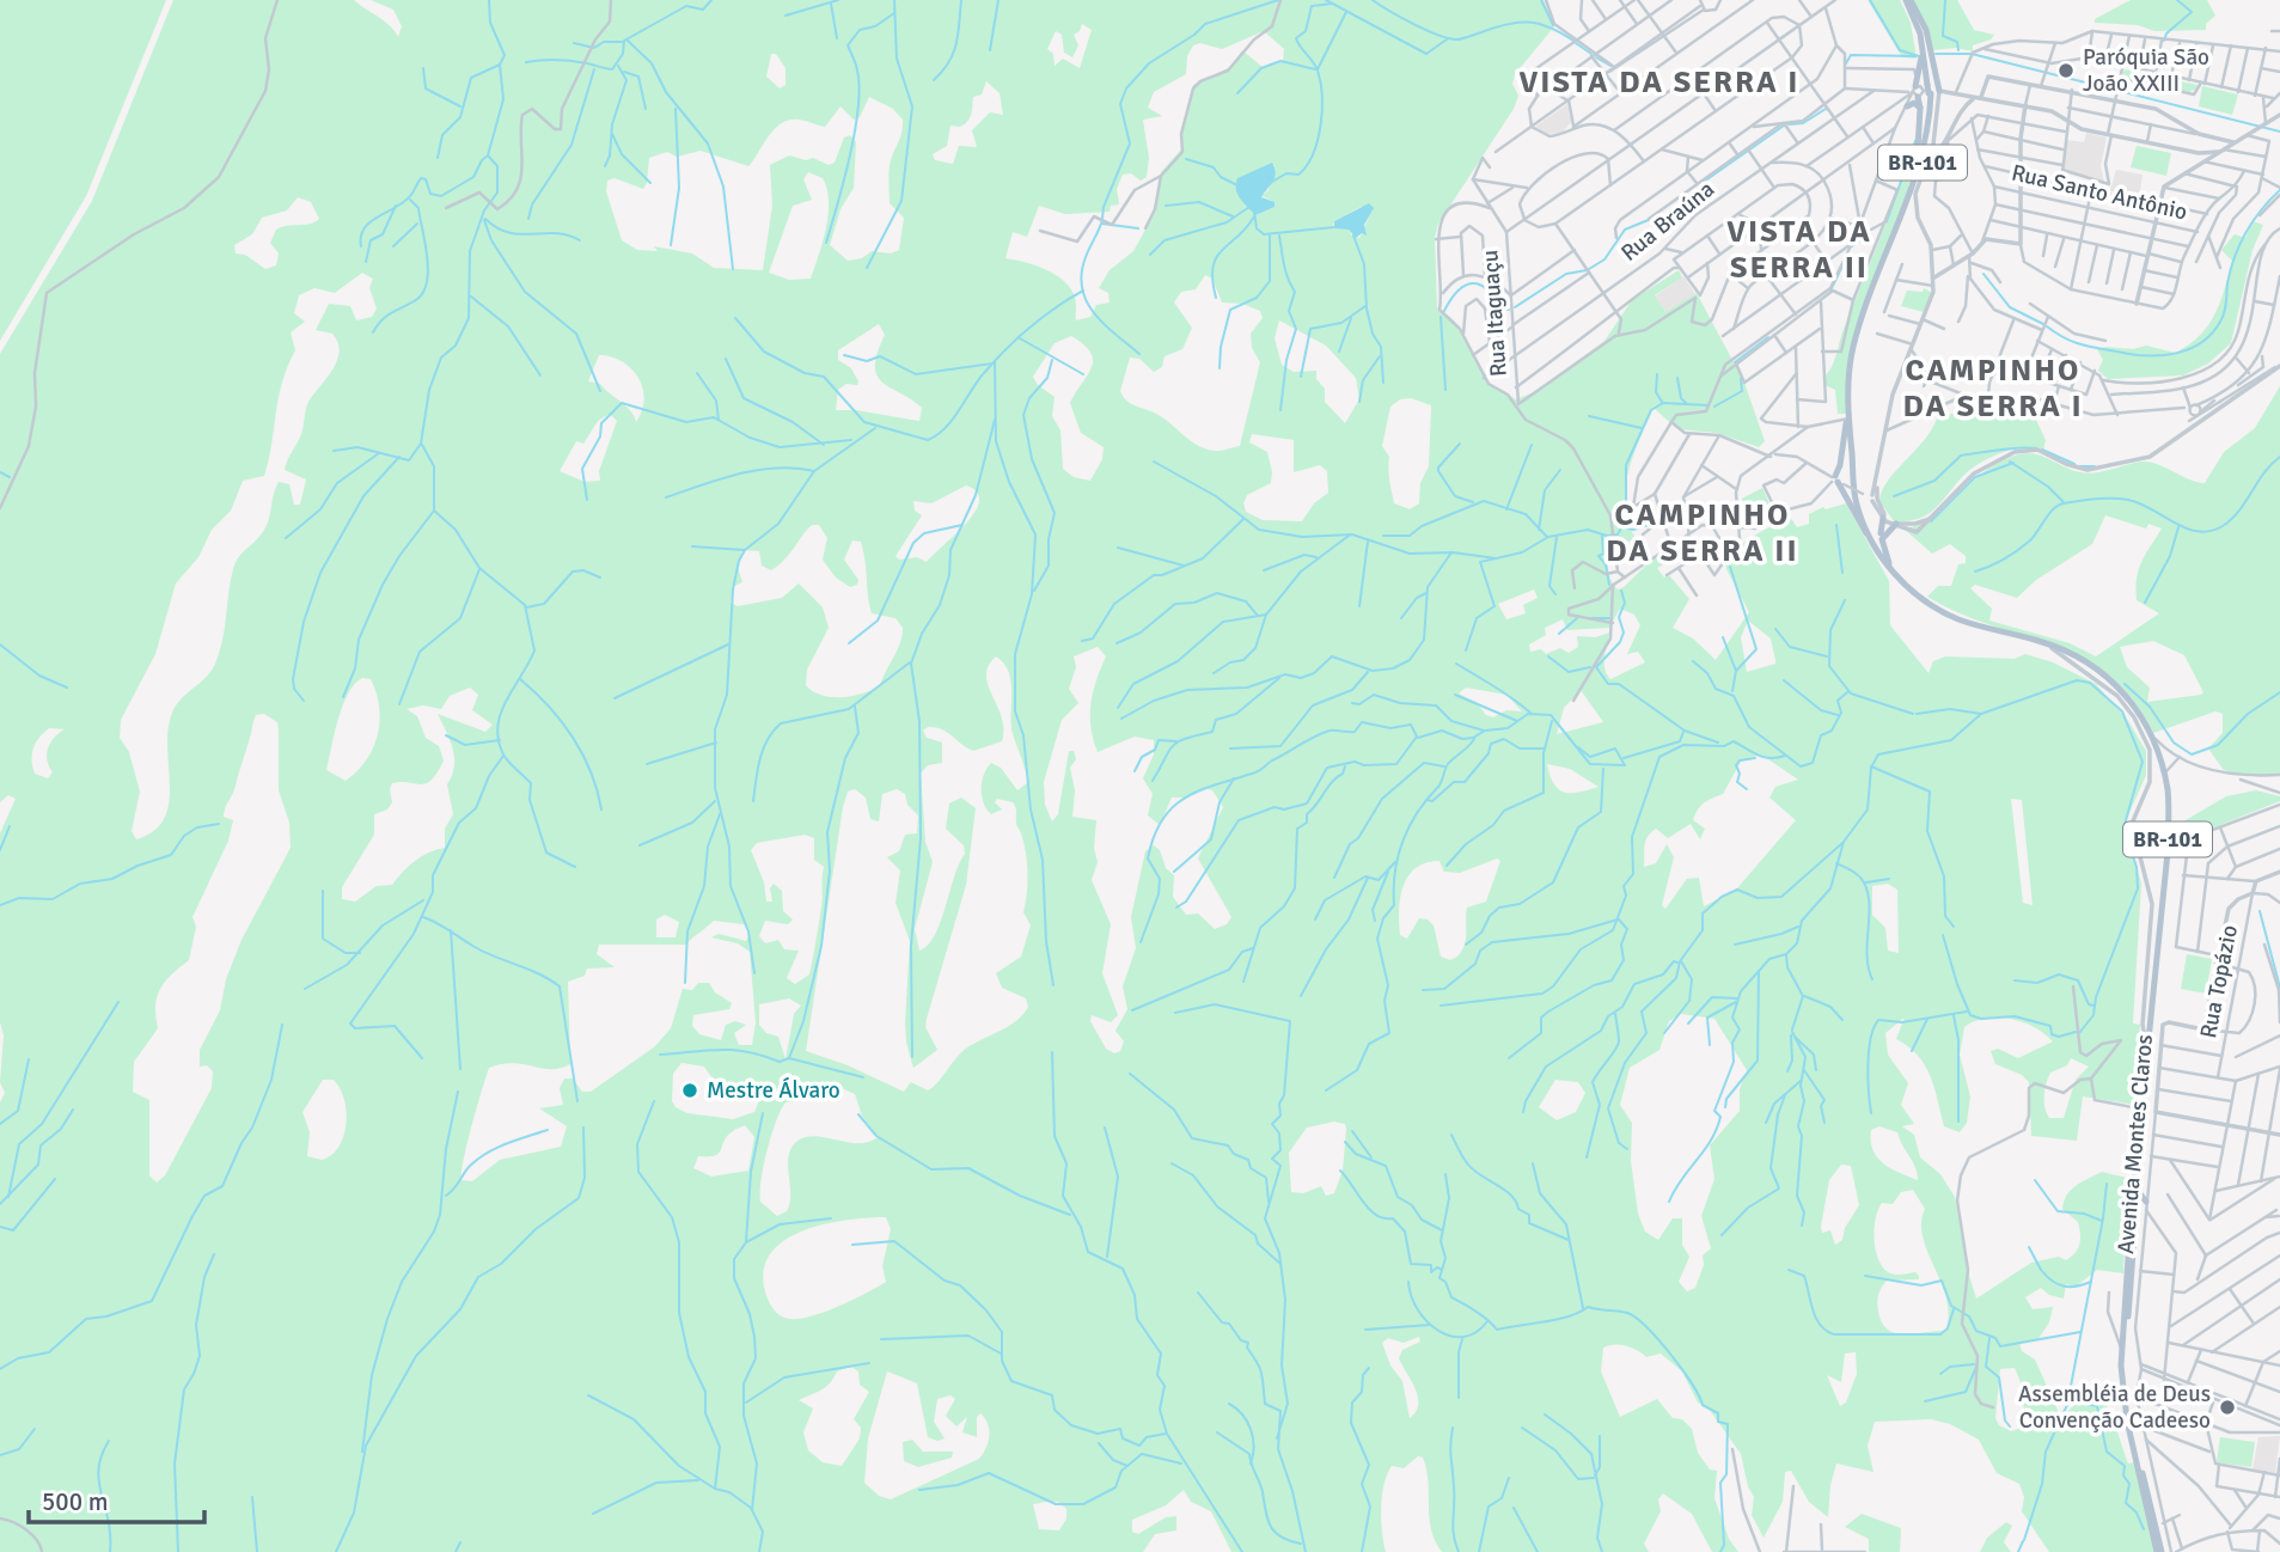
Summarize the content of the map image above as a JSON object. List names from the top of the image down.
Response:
{
  "streets": {
    "main road": ["BR-101"],
    "street": [
      "Rua Santo Antônio",
      "Rua Braúna",
      "Rua Itaguaçu",
      "Rua Topázio",
      "Avenida Montes Claros"
    ]
  },
  "crossings": [
    ["BR-101", "Avenida Montes Claros"],
    ["Rua Braúna", "Rua Itaguaçu"]
  ],
  "districts": [
    "VISTA DA SERRA I",
    "VISTA DA SERRA II",
    "CAMPINHO DA SERRA I",
    "CAMPINHO DA SERRA II"
  ],
  "places": ["Paróquia São João XXIII", "Mestre Álvaro", "Assembléia de Deus Convenção Cadeeso"],
  "scale_bar": "500 m"
}
